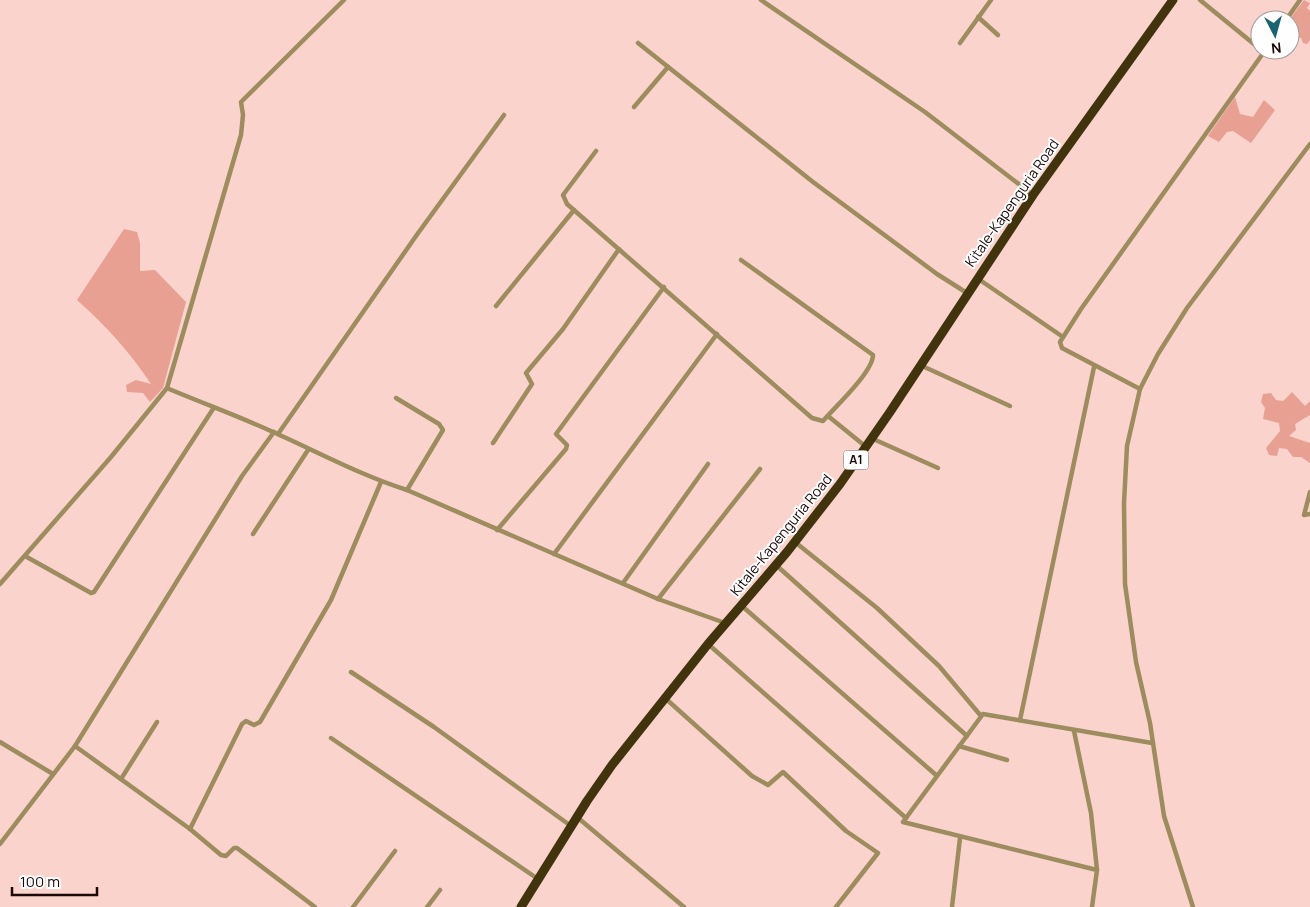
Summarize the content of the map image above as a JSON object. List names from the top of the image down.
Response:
{
  "streets": {
    "highway": ["Kitale-Kapenguria Road", "A1"]
  },
  "scale_bar": "100 m",
  "north": "bottom"
}
